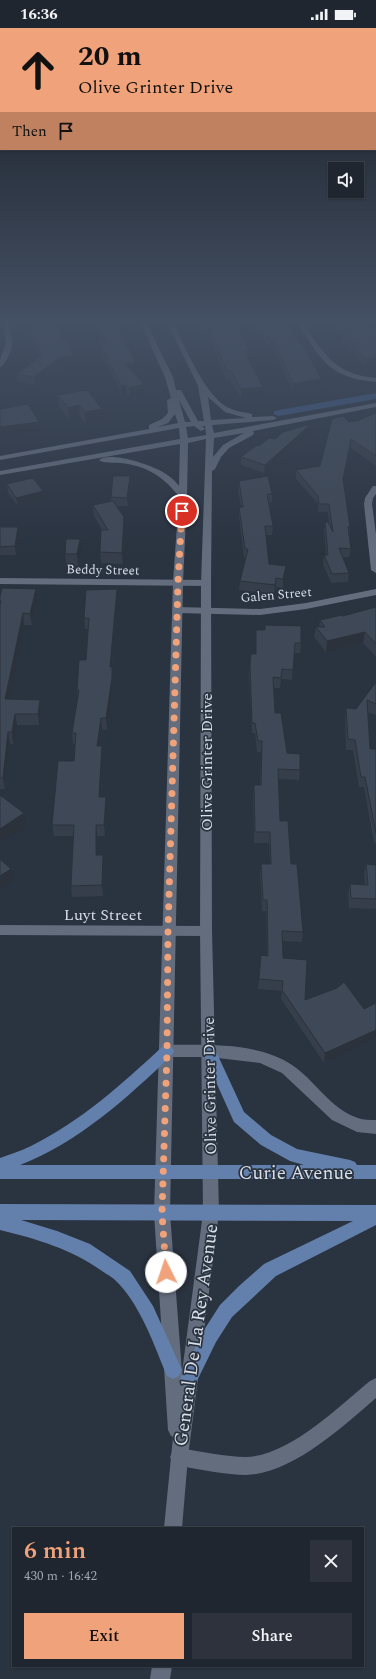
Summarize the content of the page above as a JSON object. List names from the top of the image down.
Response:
{
  "streets": {
    "main road": ["Curie Avenue"],
    "street": [
      "Beddy Street",
      "Galen Street",
      "Olive Grinter Drive",
      "Luyt Street",
      "General De La Rey Avenue"
    ]
  },
  "crossings": [
    ["Beddy Street", "Olive Grinter Drive"],
    ["Galen Street", "Olive Grinter Drive"],
    ["Olive Grinter Drive", "Luyt Street"],
    ["Olive Grinter Drive", "Curie Avenue"],
    ["Olive Grinter Drive", "General De La Rey Avenue"]
  ],
  "page": {
    "status": "16:36",
    "turn": ["20 m", "Olive Grinter Drive"],
    "then": "Then",
    "heading": ["6 min", "430 m · 16:42"],
    "buttons": ["Exit", "Share"]
  }
}
